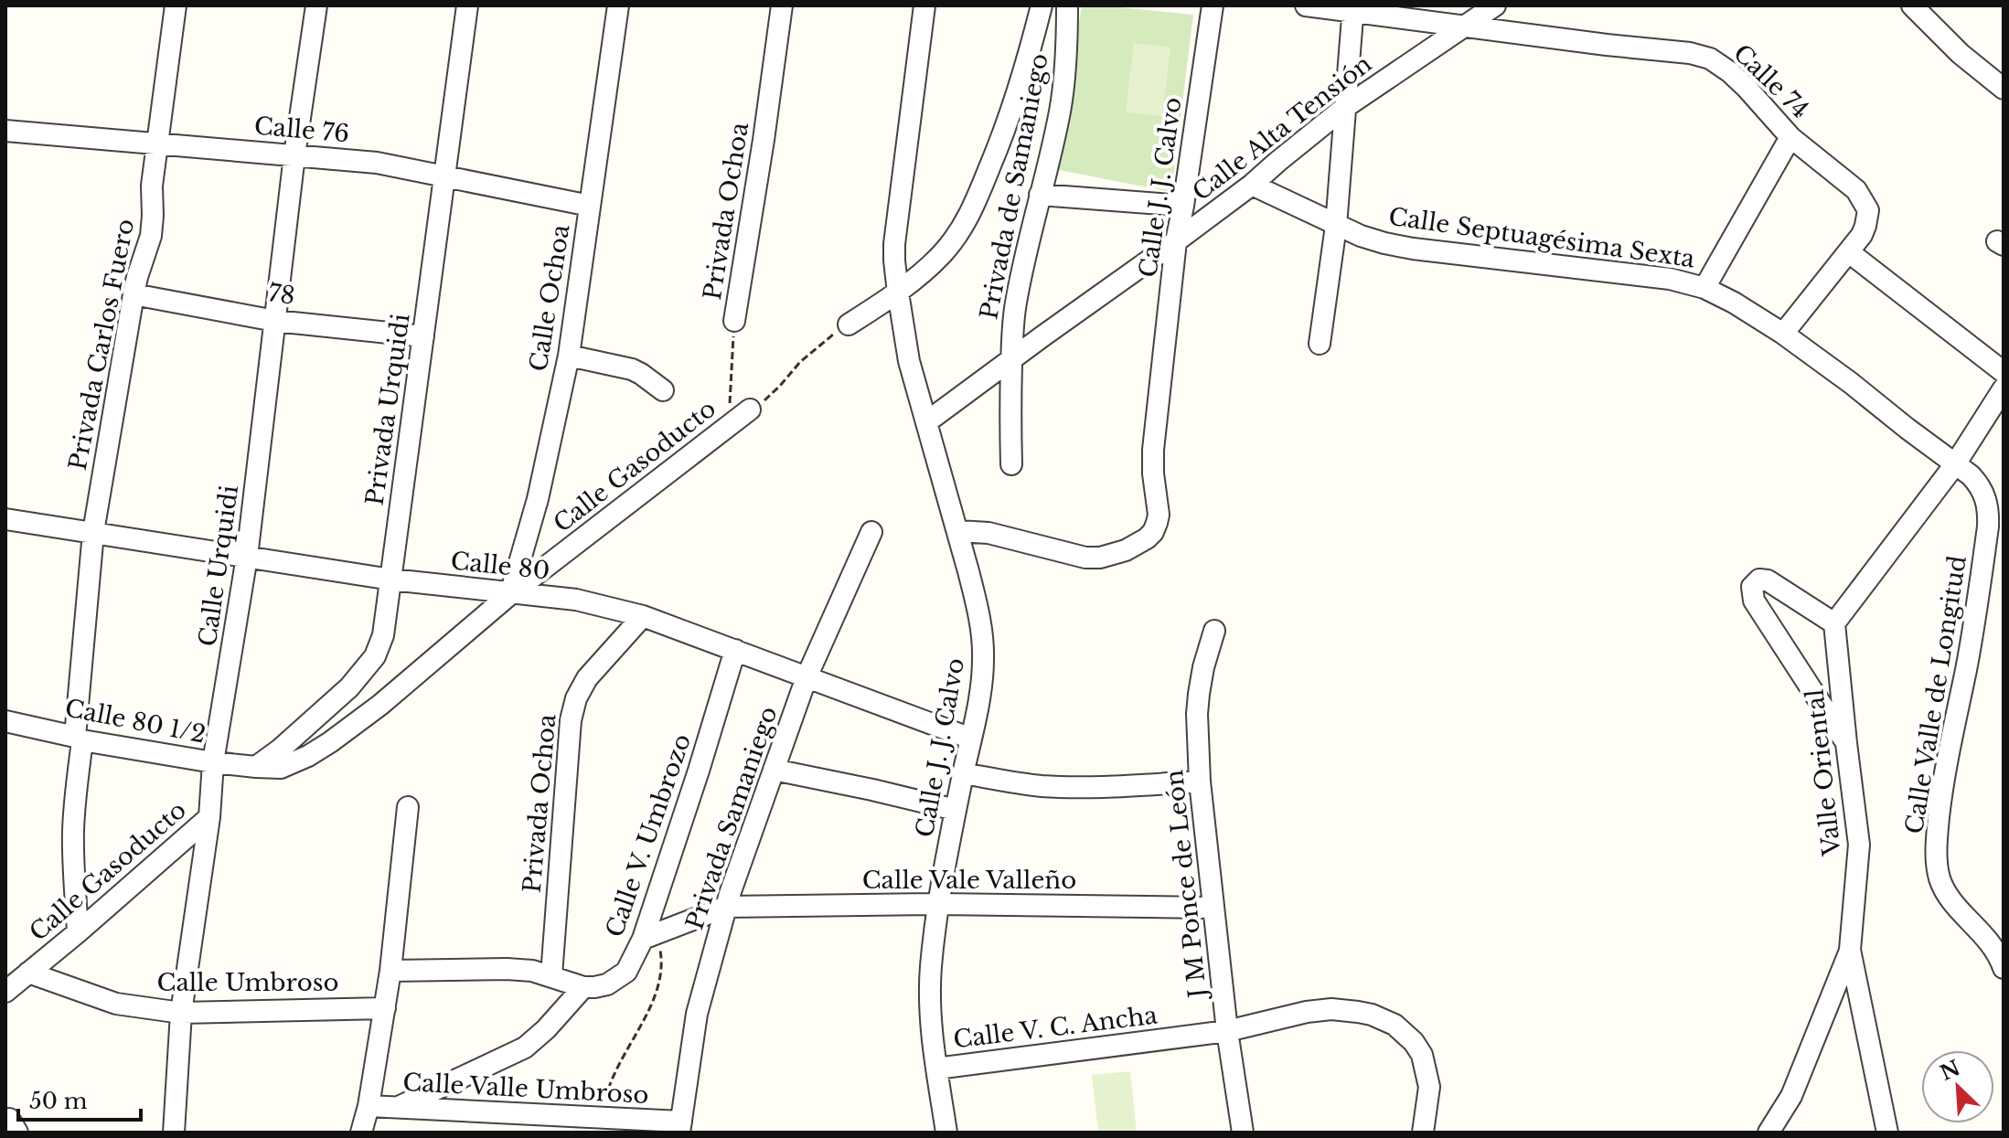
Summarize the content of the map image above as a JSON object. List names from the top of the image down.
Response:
{
  "streets": {
    "street": [
      "Calle 74",
      "Calle Alta Tensión",
      "Calle 76",
      "Privada de Samaniego",
      "Calle J. J. Calvo",
      "Privada Ochoa",
      "Calle Septuagésima Sexta",
      "78",
      "Calle Ochoa",
      "Privada Carlos Fuero",
      "Privada Urquidi",
      "Calle Gasoducto",
      "Calle Urquidi",
      "Calle 80",
      "Calle Valle de Longitud",
      "Calle 80 1/2",
      "Valle Oriental",
      "Privada Samaniego",
      "Calle V. Umbrozo",
      "Calle Vale Valleño",
      "J M Ponce de León",
      "Calle Umbroso",
      "Calle V. C. Ancha",
      "Calle Valle Umbroso"
    ]
  },
  "crossings": [
    ["Calle 74", "Calle Alta Tensión"],
    ["Calle Alta Tensión", "Privada de Samaniego"],
    ["Calle Alta Tensión", "Calle J. J. Calvo"],
    ["Calle Alta Tensión", "Calle Septuagésima Sexta"],
    ["Calle 76", "Calle Ochoa"],
    ["Calle 76", "Privada Carlos Fuero"],
    ["Calle 76", "Privada Urquidi"],
    ["Calle 76", "Calle Urquidi"],
    ["Privada de Samaniego", "Calle J. J. Calvo"],
    ["Calle J. J. Calvo", "Calle 80"],
    ["Calle J. J. Calvo", "Calle Vale Valleño"],
    ["Calle J. J. Calvo", "Calle V. C. Ancha"],
    ["Privada Ochoa", "Calle Gasoducto"],
    ["Privada Ochoa", "Calle 80"],
    ["Calle Septuagésima Sexta", "Calle Valle de Longitud"],
    ["78", "Privada Carlos Fuero"],
    ["78", "Privada Urquidi"],
    ["78", "Calle Urquidi"],
    ["Calle Ochoa", "Calle Gasoducto"],
    ["Calle Ochoa", "Calle 80"],
    ["Privada Carlos Fuero", "Calle Gasoducto"],
    ["Privada Carlos Fuero", "Calle 80"],
    ["Privada Carlos Fuero", "Calle 80 1/2"],
    ["Privada Urquidi", "Calle Gasoducto"],
    ["Privada Urquidi", "Calle 80"],
    ["Privada Urquidi", "Calle 80 1/2"],
    ["Calle Gasoducto", "Calle Urquidi"],
    ["Calle Gasoducto", "Calle 80"],
    ["Calle Gasoducto", "Calle 80 1/2"],
    ["Calle Gasoducto", "Calle Umbroso"],
    ["Calle Urquidi", "Calle 80"],
    ["Calle Urquidi", "Calle 80 1/2"],
    ["Calle Urquidi", "Calle Umbroso"],
    ["Calle 80", "Privada Samaniego"],
    ["Calle 80", "Calle V. Umbrozo"],
    ["Privada Samaniego", "Calle Vale Valleño"],
    ["Privada Samaniego", "Calle Valle Umbroso"],
    ["Calle Vale Valleño", "J M Ponce de León"],
    ["J M Ponce de León", "Calle V. C. Ancha"]
  ],
  "scale_bar": "50 m",
  "north": "top left"
}
